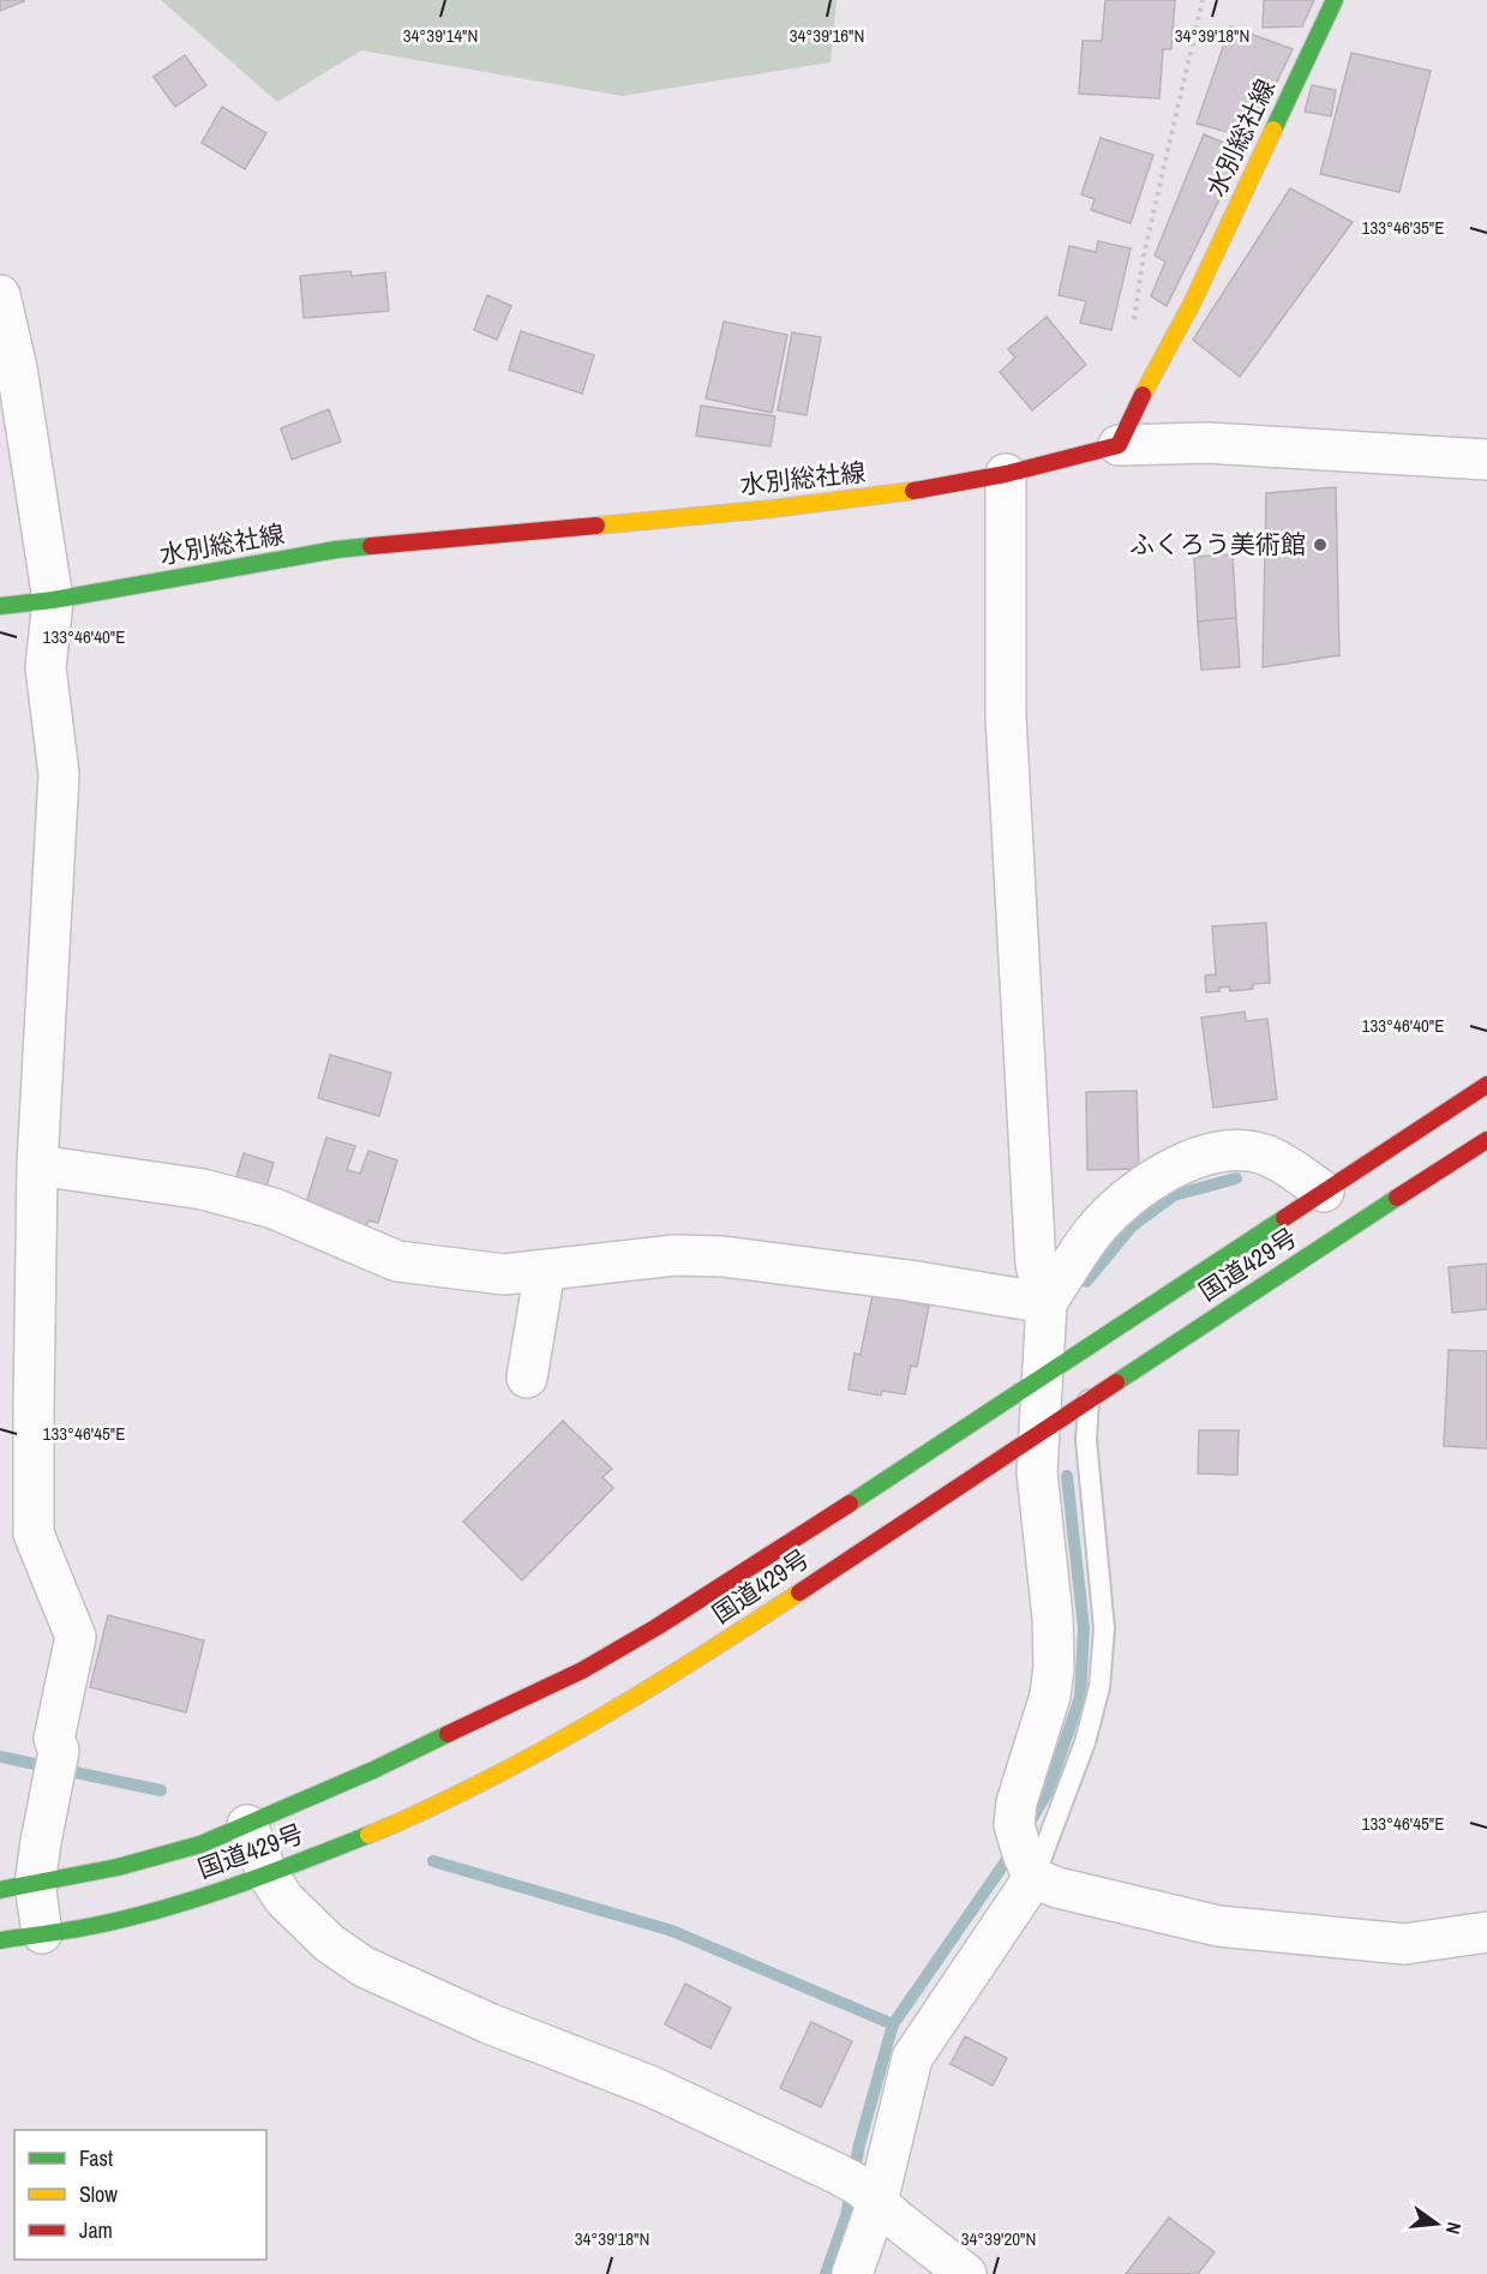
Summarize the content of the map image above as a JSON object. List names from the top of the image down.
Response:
{
  "streets": {
    "main road": ["水別総社線", "国道429号"]
  },
  "places": ["ふくろう美術館"],
  "legend": ["Fast", "Slow", "Jam"],
  "north": "right",
  "coordinates": [
    "34°39'14\"N",
    "34°39'16\"N",
    "34°39'18\"N",
    "133°46'35\"E",
    "133°46'40\"E",
    "133°46'45\"E",
    "34°39'20\"N"
  ]
}
